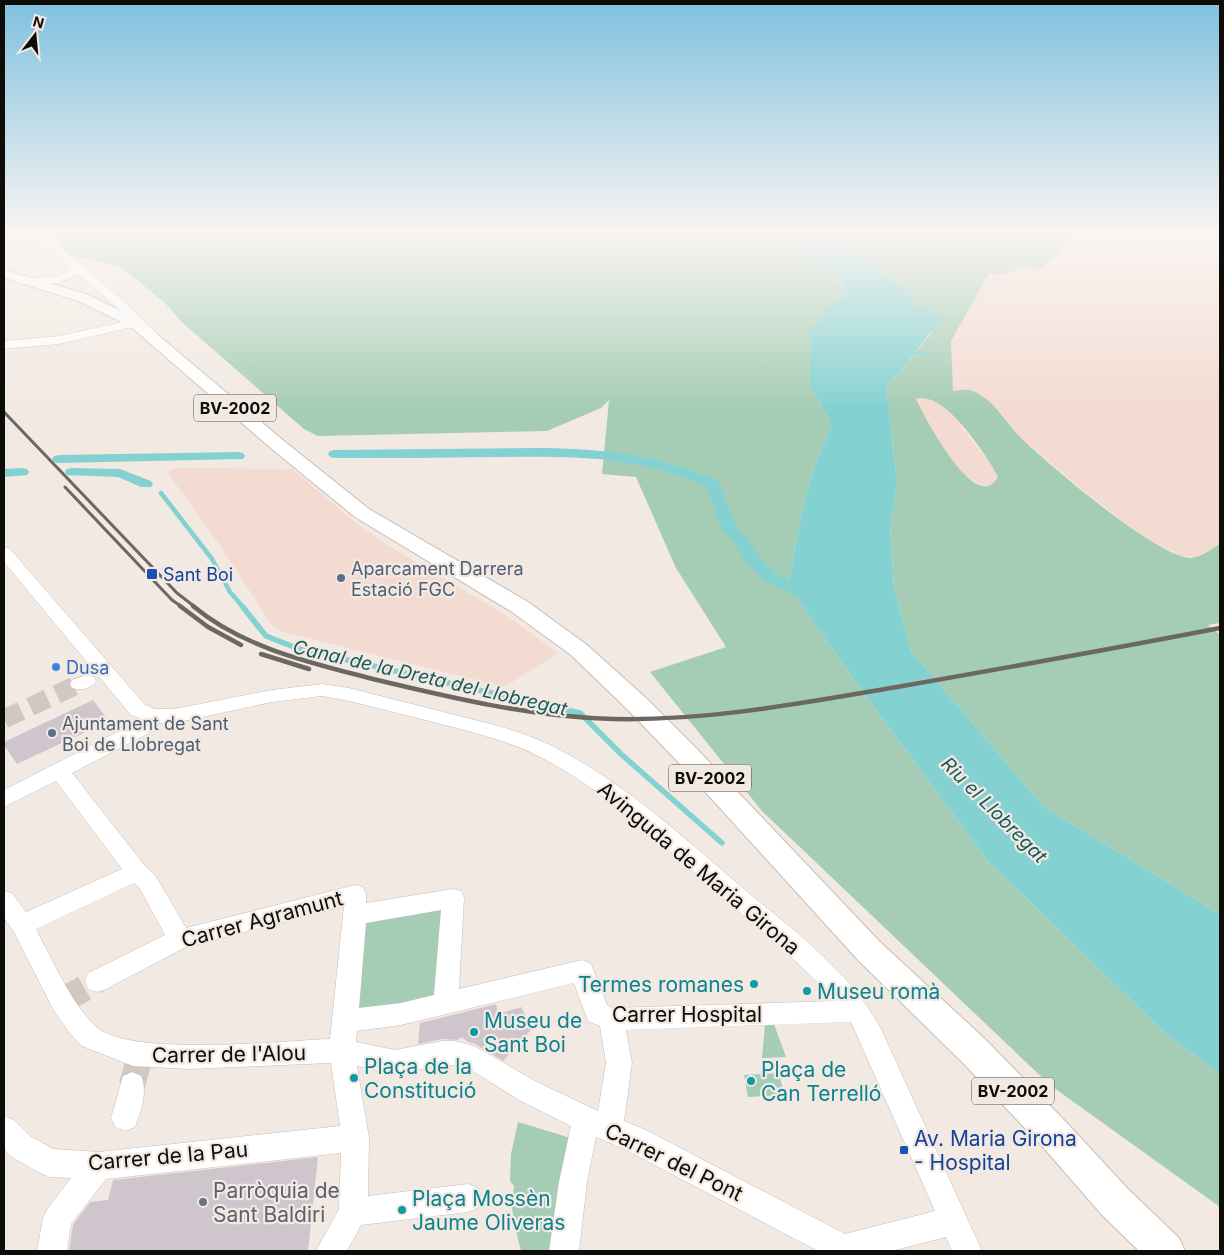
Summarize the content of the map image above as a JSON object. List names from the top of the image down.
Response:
{
  "streets": {
    "main road": ["BV-2002"],
    "street": [
      "Avinguda de Maria Girona",
      "Carrer Agramunt",
      "Carrer Hospital",
      "Carrer de l'Alou",
      "Carrer de la Pau",
      "Carrer del Pont"
    ]
  },
  "crossings": [
    ["Avinguda de Maria Girona", "Carrer Hospital"],
    ["Avinguda de Maria Girona", "Carrer del Pont"],
    ["Carrer de l'Alou", "Carrer del Pont"]
  ],
  "water": ["Canal de la Dreta del Llobregat", "Riu el Llobregat"],
  "places": {
    "transit": ["Sant Boi", "Av. Maria Girona - Hospital"],
    "other": [
      "Aparcament Darrera Estació FGC",
      "Dusa",
      "Ajuntament de Sant Boi de Llobregat",
      "Termes romanes",
      "Museu romà",
      "Museu de Sant Boi",
      "Plaça de la Constitució",
      "Plaça de Can Terrelló",
      "Parròquia de Sant Baldiri",
      "Plaça Mossèn Jaume Oliveras"
    ]
  },
  "north": "top"
}
